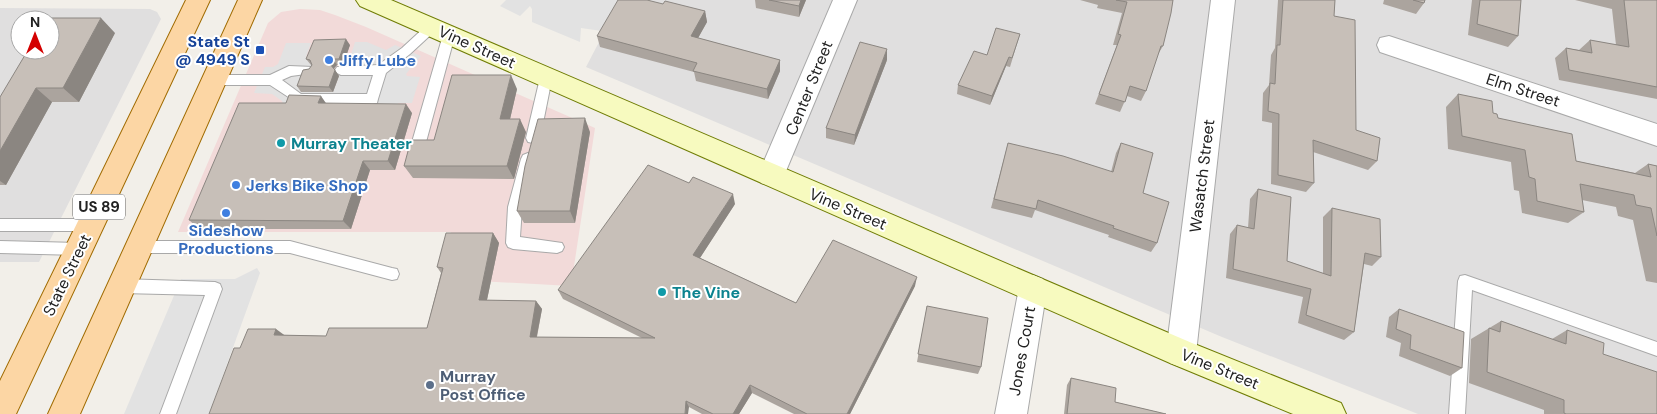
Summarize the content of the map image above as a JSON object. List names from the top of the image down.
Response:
{
  "streets": {
    "main road": ["US 89", "State Street"],
    "street": [
      "Vine Street",
      "Center Street",
      "Elm Street",
      "Wasatch Street",
      "Jones Court"
    ]
  },
  "crossings": [
    ["Vine Street", "Center Street"],
    ["Vine Street", "Wasatch Street"],
    ["Vine Street", "Jones Court"]
  ],
  "places": {
    "transit": ["State St @ 4949 S"],
    "other": [
      "Jiffy Lube",
      "Murray Theater",
      "Jerks Bike Shop",
      "Sideshow Productions",
      "The Vine",
      "Murray Post Office"
    ]
  },
  "north": "top"
}
